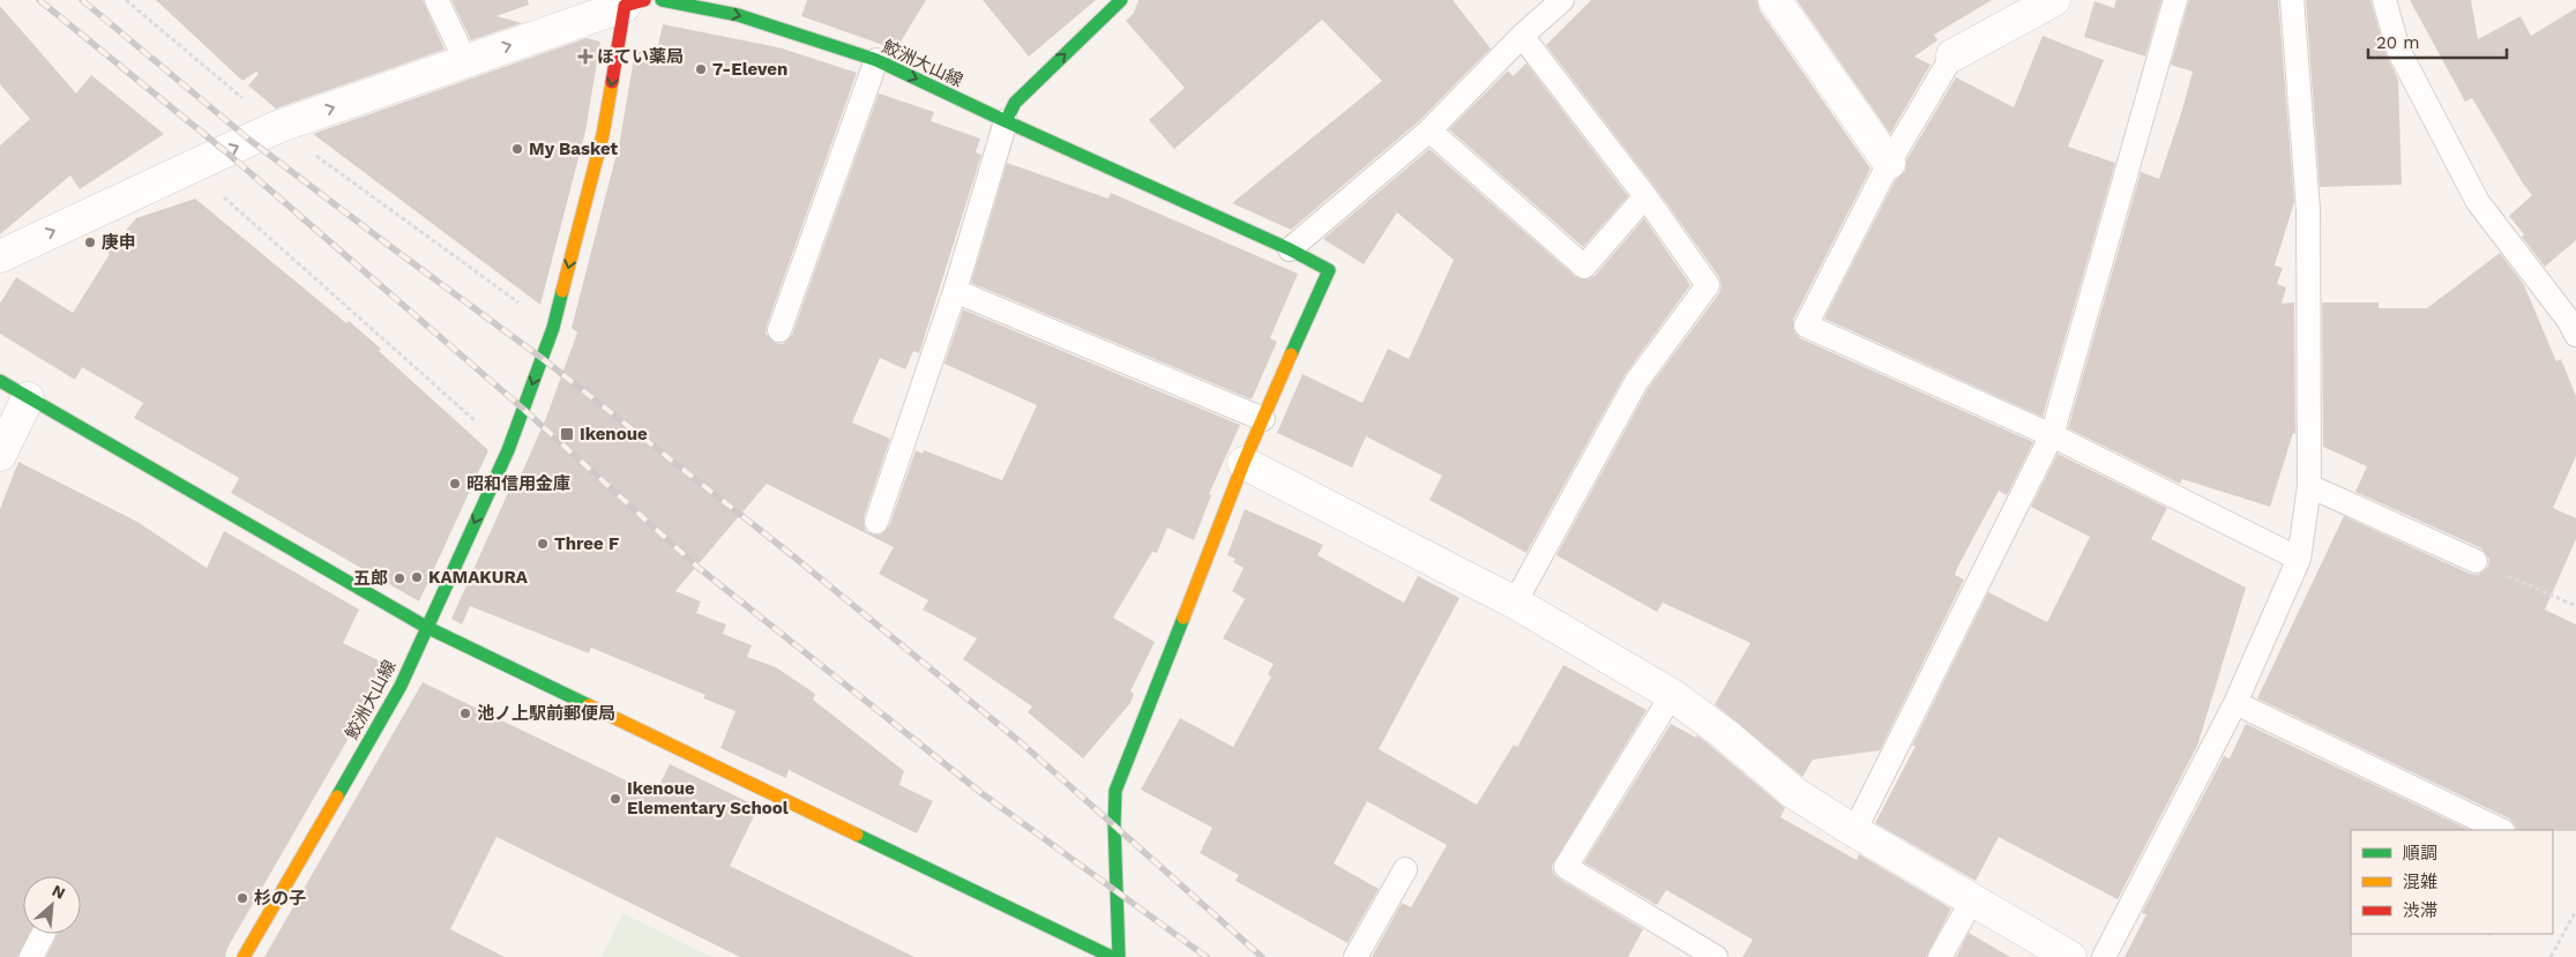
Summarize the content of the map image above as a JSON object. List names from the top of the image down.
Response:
{
  "streets": {
    "street": ["鮫洲大山線"]
  },
  "places": {
    "health": ["ほてい薬局"],
    "other": [
      "7-Eleven",
      "My Basket",
      "庚申",
      "昭和信用金庫",
      "Three F",
      "KAMAKURA",
      "五郎",
      "池ノ上駅前郵便局",
      "Ikenoue Elementary School",
      "杉の子"
    ],
    "transit": ["Ikenoue"]
  },
  "legend": ["順調", "混雑", "渋滞"],
  "scale_bar": "20 m",
  "north": "top right"
}
